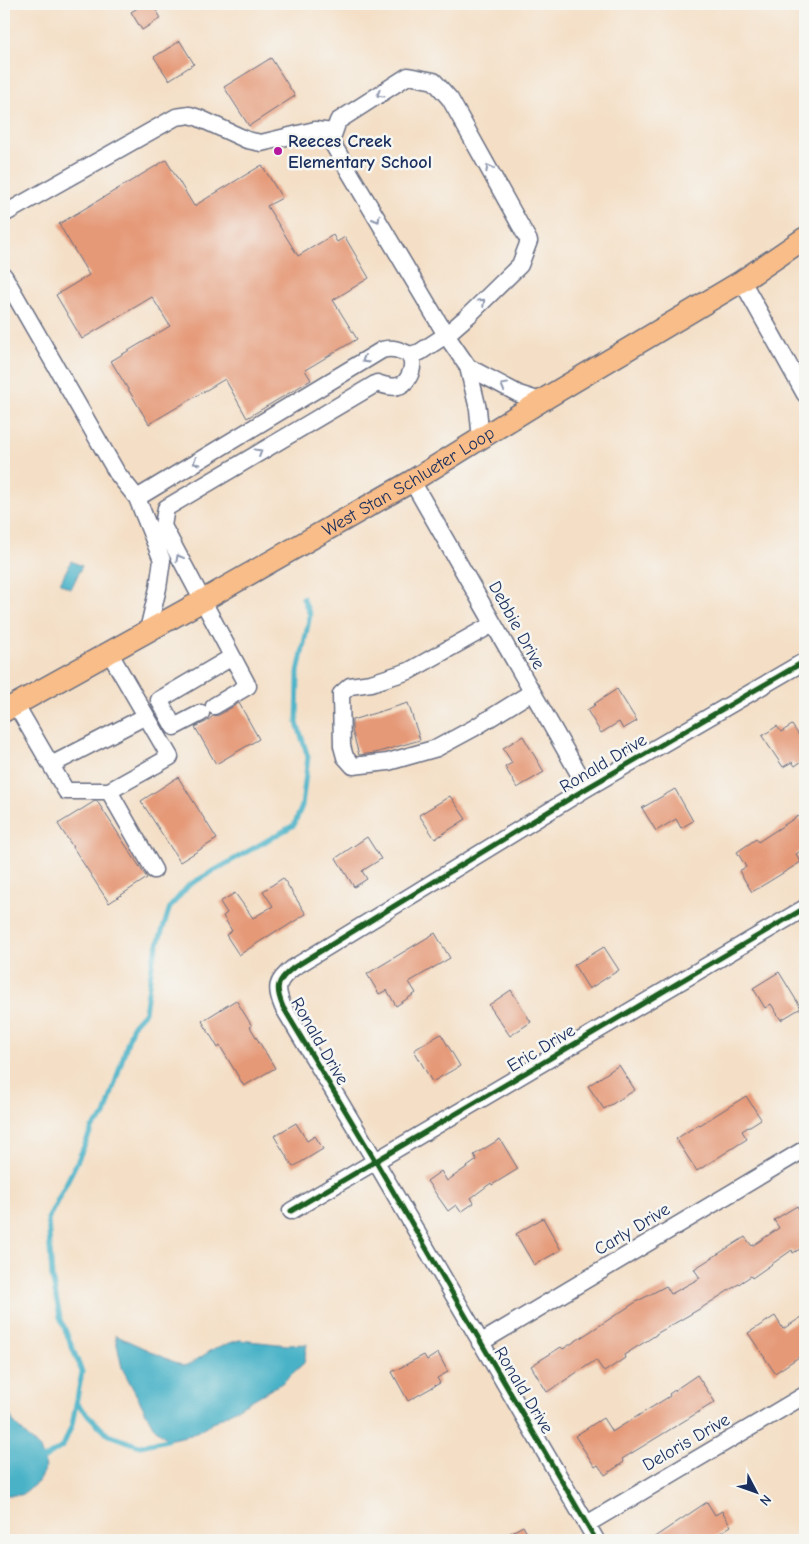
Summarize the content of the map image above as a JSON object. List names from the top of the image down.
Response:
{
  "streets": {
    "main road": ["West Stan Schlueter Loop"],
    "street": [
      "Debbie Drive",
      "Ronald Drive",
      "Eric Drive",
      "Carly Drive",
      "Deloris Drive"
    ]
  },
  "crossings": [
    ["West Stan Schlueter Loop", "Debbie Drive"],
    ["Debbie Drive", "Ronald Drive"],
    ["Ronald Drive", "Eric Drive"],
    ["Ronald Drive", "Carly Drive"],
    ["Ronald Drive", "Deloris Drive"]
  ],
  "places": ["Reeces Creek Elementary School"],
  "north": "bottom right"
}
